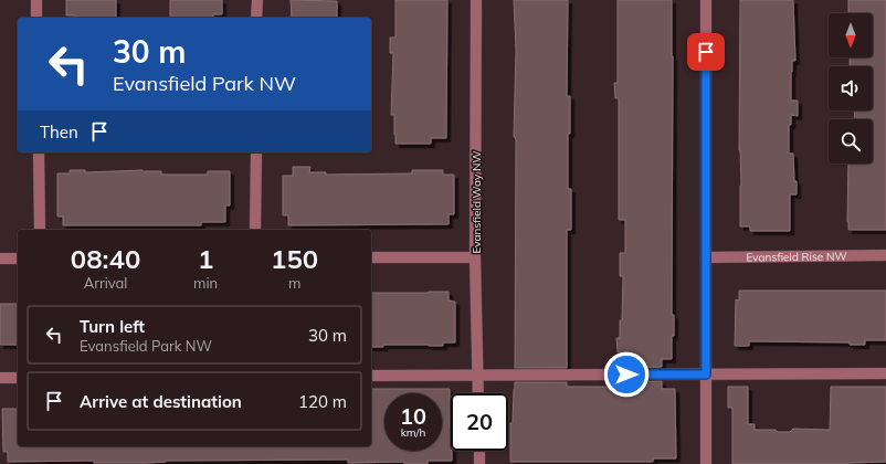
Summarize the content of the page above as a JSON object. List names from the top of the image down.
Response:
{
  "streets": {
    "street": ["Evansfield Way NW", "Evansfield Rise NW"]
  },
  "north": "bottom",
  "page": {
    "turn": ["30 m", "Evansfield Park NW"],
    "then": "Then",
    "eta": [
      "08:40",
      "Arrival",
      "1",
      "min",
      "150",
      "m"
    ],
    "list": [
      {
        "name": "Turn left",
        "note": "Evansfield Park NW",
        "value": "30 m"
      },
      {
        "name": "Arrive at destination",
        "value": "120 m"
      }
    ],
    "speed": "10 km/h",
    "limit": "20"
  }
}
